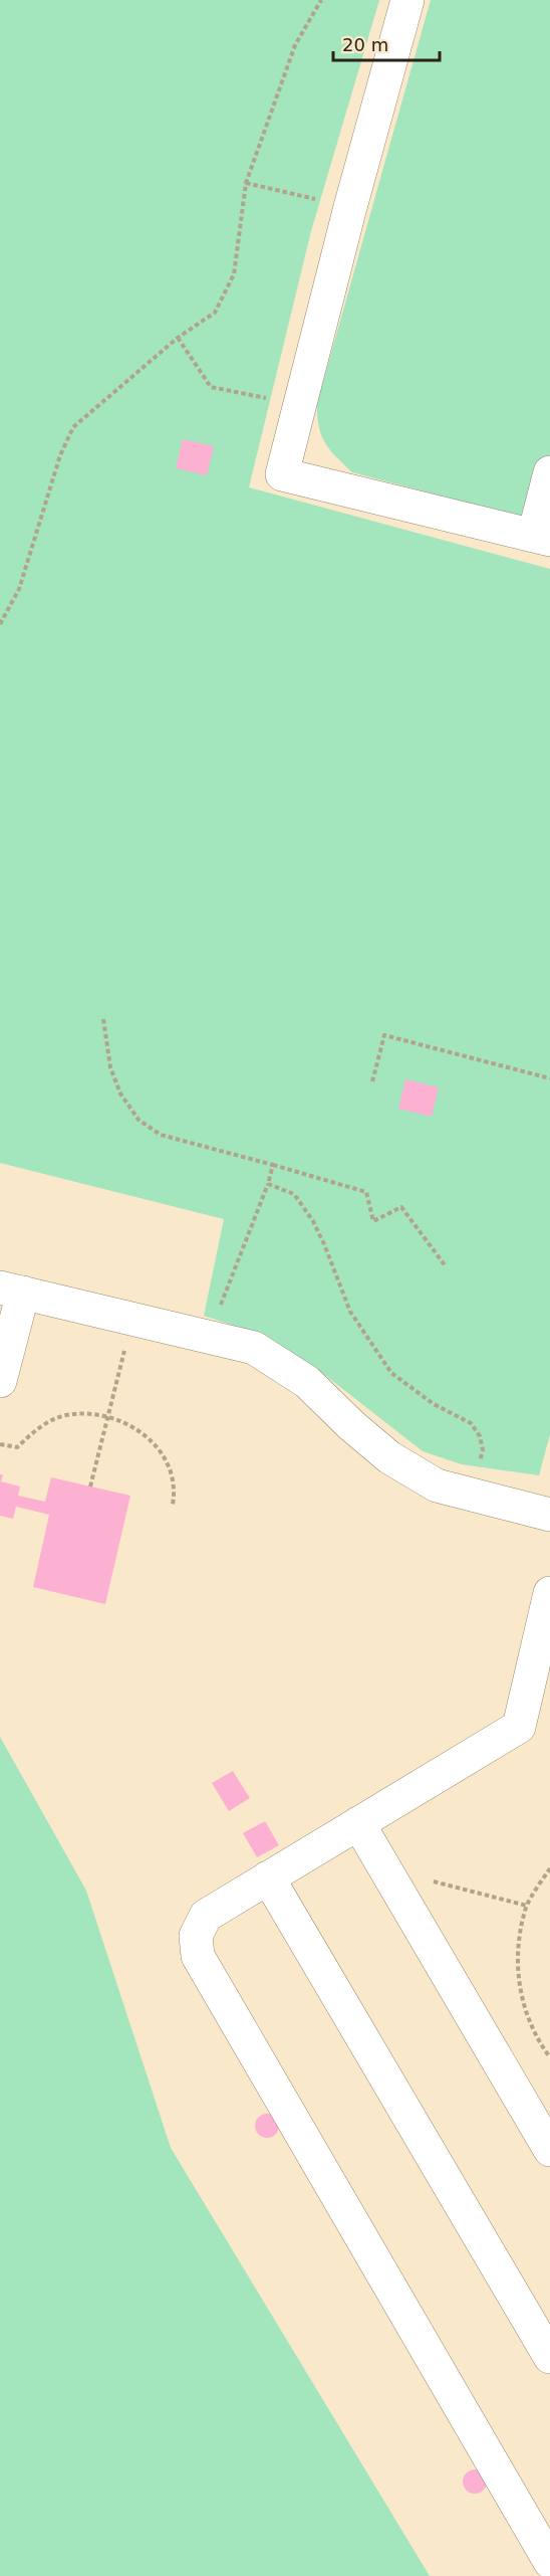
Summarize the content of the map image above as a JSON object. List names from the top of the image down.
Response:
{
  "scale_bar": "20 m"
}
